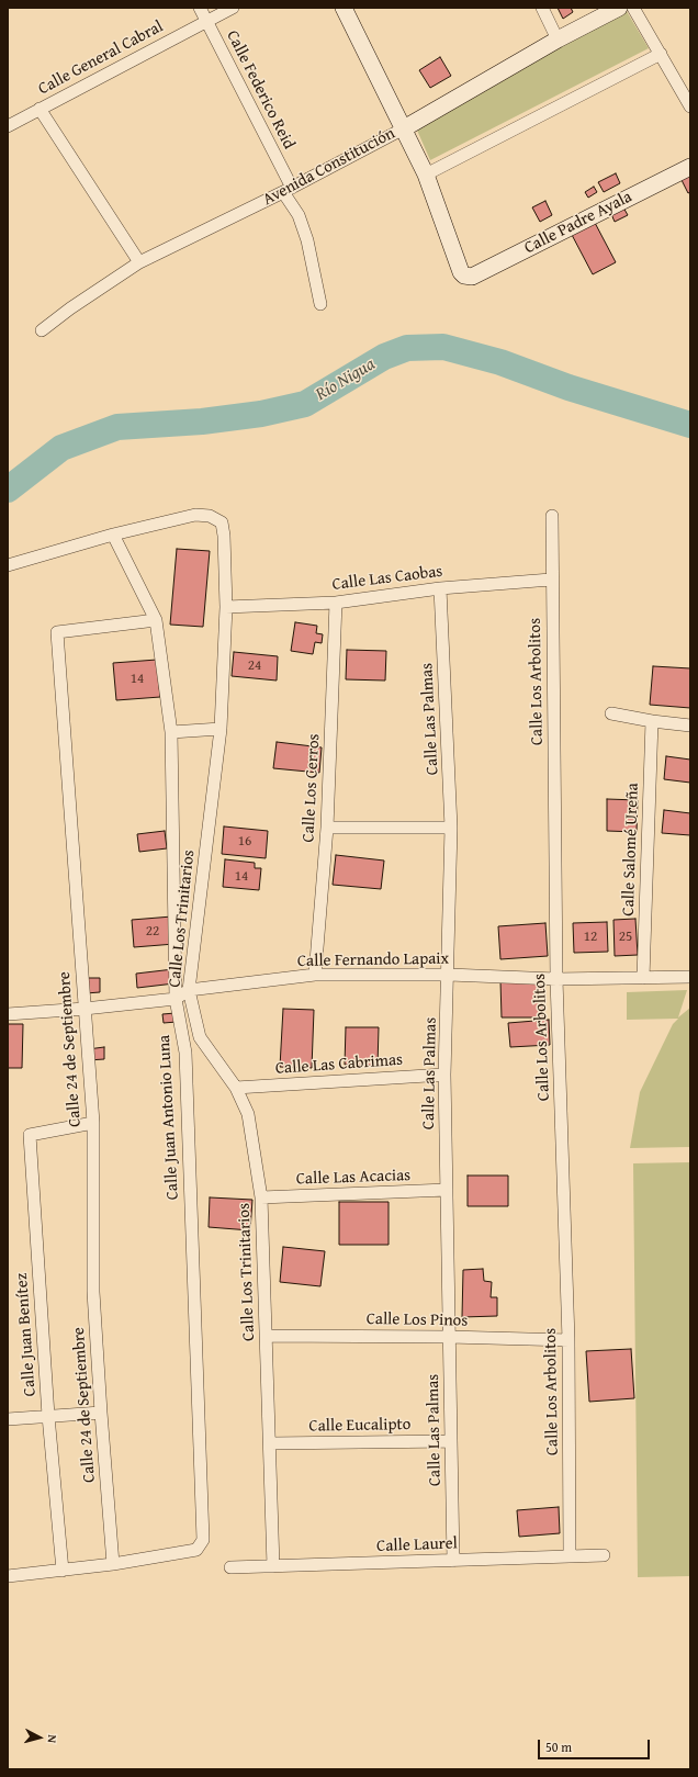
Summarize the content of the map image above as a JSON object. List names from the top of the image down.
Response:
{
  "streets": {
    "main road": ["Avenida Constitución", "Calle Padre Ayala"],
    "street": [
      "Calle General Cabral",
      "Calle Federico Reid",
      "Calle Las Caobas",
      "Calle Los Arbolitos",
      "Calle Las Palmas",
      "Calle Los Cerros",
      "Calle Salomé Ureña",
      "Calle Los Trinitarios",
      "Calle Fernando Lapaix",
      "Calle 24 de Septiembre",
      "Calle Las Cabrimas",
      "Calle Juan Antonio Luna",
      "Calle Las Acacias",
      "Calle Los Pinos",
      "Calle Juan Benítez",
      "Calle Eucalipto",
      "Calle Laurel"
    ]
  },
  "crossings": [
    ["Calle General Cabral", "Calle Federico Reid"],
    ["Calle Federico Reid", "Avenida Constitución"],
    ["Calle Las Caobas", "Calle Los Arbolitos"],
    ["Calle Las Caobas", "Calle Las Palmas"],
    ["Calle Las Caobas", "Calle Los Cerros"],
    ["Calle Las Caobas", "Calle Los Trinitarios"],
    ["Calle Los Arbolitos", "Calle Fernando Lapaix"],
    ["Calle Los Arbolitos", "Calle Los Pinos"],
    ["Calle Los Arbolitos", "Calle Laurel"],
    ["Calle Las Palmas", "Calle Fernando Lapaix"],
    ["Calle Las Palmas", "Calle Las Cabrimas"],
    ["Calle Las Palmas", "Calle Las Acacias"],
    ["Calle Las Palmas", "Calle Los Pinos"],
    ["Calle Las Palmas", "Calle Eucalipto"],
    ["Calle Las Palmas", "Calle Laurel"],
    ["Calle Los Cerros", "Calle Fernando Lapaix"],
    ["Calle Salomé Ureña", "Calle Fernando Lapaix"],
    ["Calle Los Trinitarios", "Calle Fernando Lapaix"],
    ["Calle Los Trinitarios", "Calle Las Cabrimas"],
    ["Calle Los Trinitarios", "Calle Juan Antonio Luna"],
    ["Calle Los Trinitarios", "Calle Las Acacias"],
    ["Calle Los Trinitarios", "Calle Los Pinos"],
    ["Calle Los Trinitarios", "Calle Eucalipto"],
    ["Calle Los Trinitarios", "Calle Laurel"],
    ["Calle Fernando Lapaix", "Calle 24 de Septiembre"],
    ["Calle Fernando Lapaix", "Calle Juan Antonio Luna"],
    ["Calle 24 de Septiembre", "Calle Juan Antonio Luna"],
    ["Calle 24 de Septiembre", "Calle Juan Benítez"]
  ],
  "water": ["Río Nigua"],
  "house_numbers": [
    "24",
    "14",
    "16",
    "14",
    "22",
    "12",
    "25"
  ],
  "scale_bar": "50 m",
  "north": "right"
}
